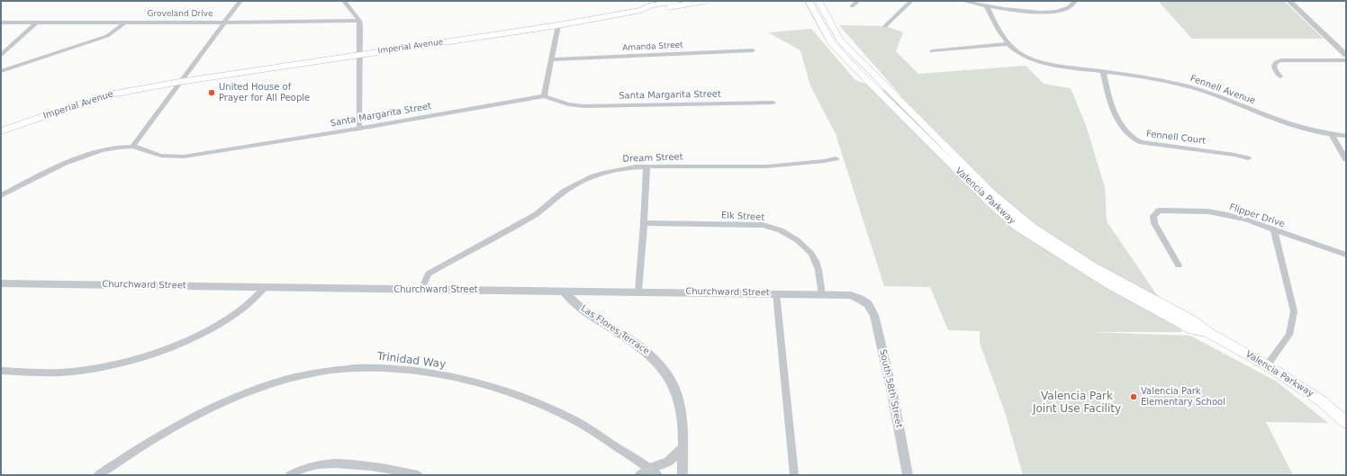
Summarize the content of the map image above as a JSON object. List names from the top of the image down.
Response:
{
  "streets": {
    "main road": ["Imperial Avenue", "Valencia Parkway"],
    "street": [
      "Groveland Drive",
      "Amanda Street",
      "Fennell Avenue",
      "Santa Margarita Street",
      "Fennell Court",
      "Dream Street",
      "Flipper Drive",
      "Elk Street",
      "Churchward Street",
      "Las Flores Terrace",
      "Trinidad Way",
      "South 58th Street"
    ]
  },
  "crossings": [
    ["Fennell Avenue", "Fennell Court"],
    ["Dream Street", "Churchward Street"],
    ["Elk Street", "Churchward Street"],
    ["Churchward Street", "Las Flores Terrace"],
    ["Churchward Street", "South 58th Street"]
  ],
  "parks": ["Valencia Park Joint Use Facility"],
  "places": ["United House of Prayer for All People", "Valencia Park Elementary School"]
}
